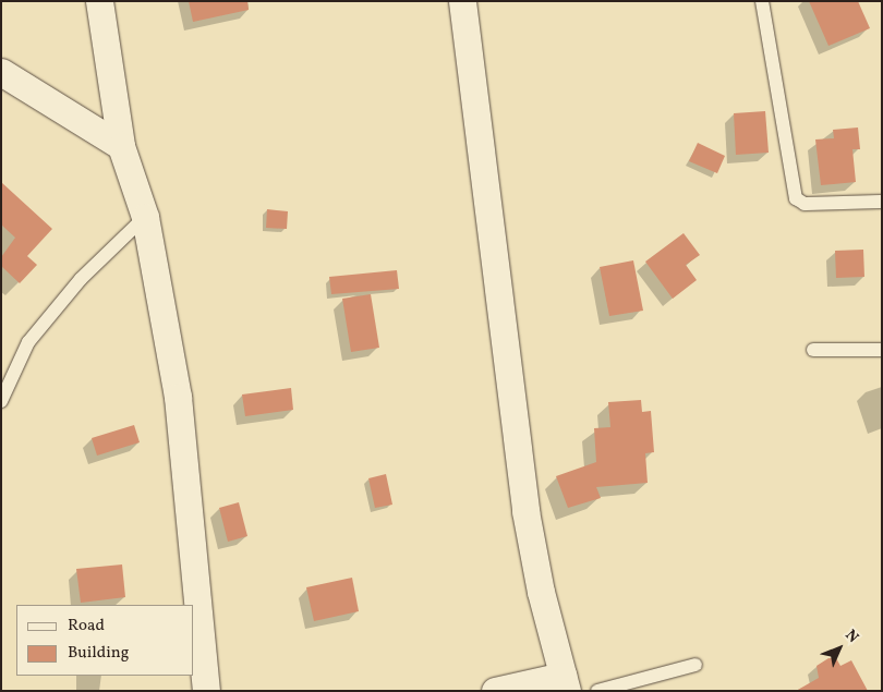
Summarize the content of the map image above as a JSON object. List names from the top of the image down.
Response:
{
  "legend": ["Road", "Building"],
  "north": "top right"
}
